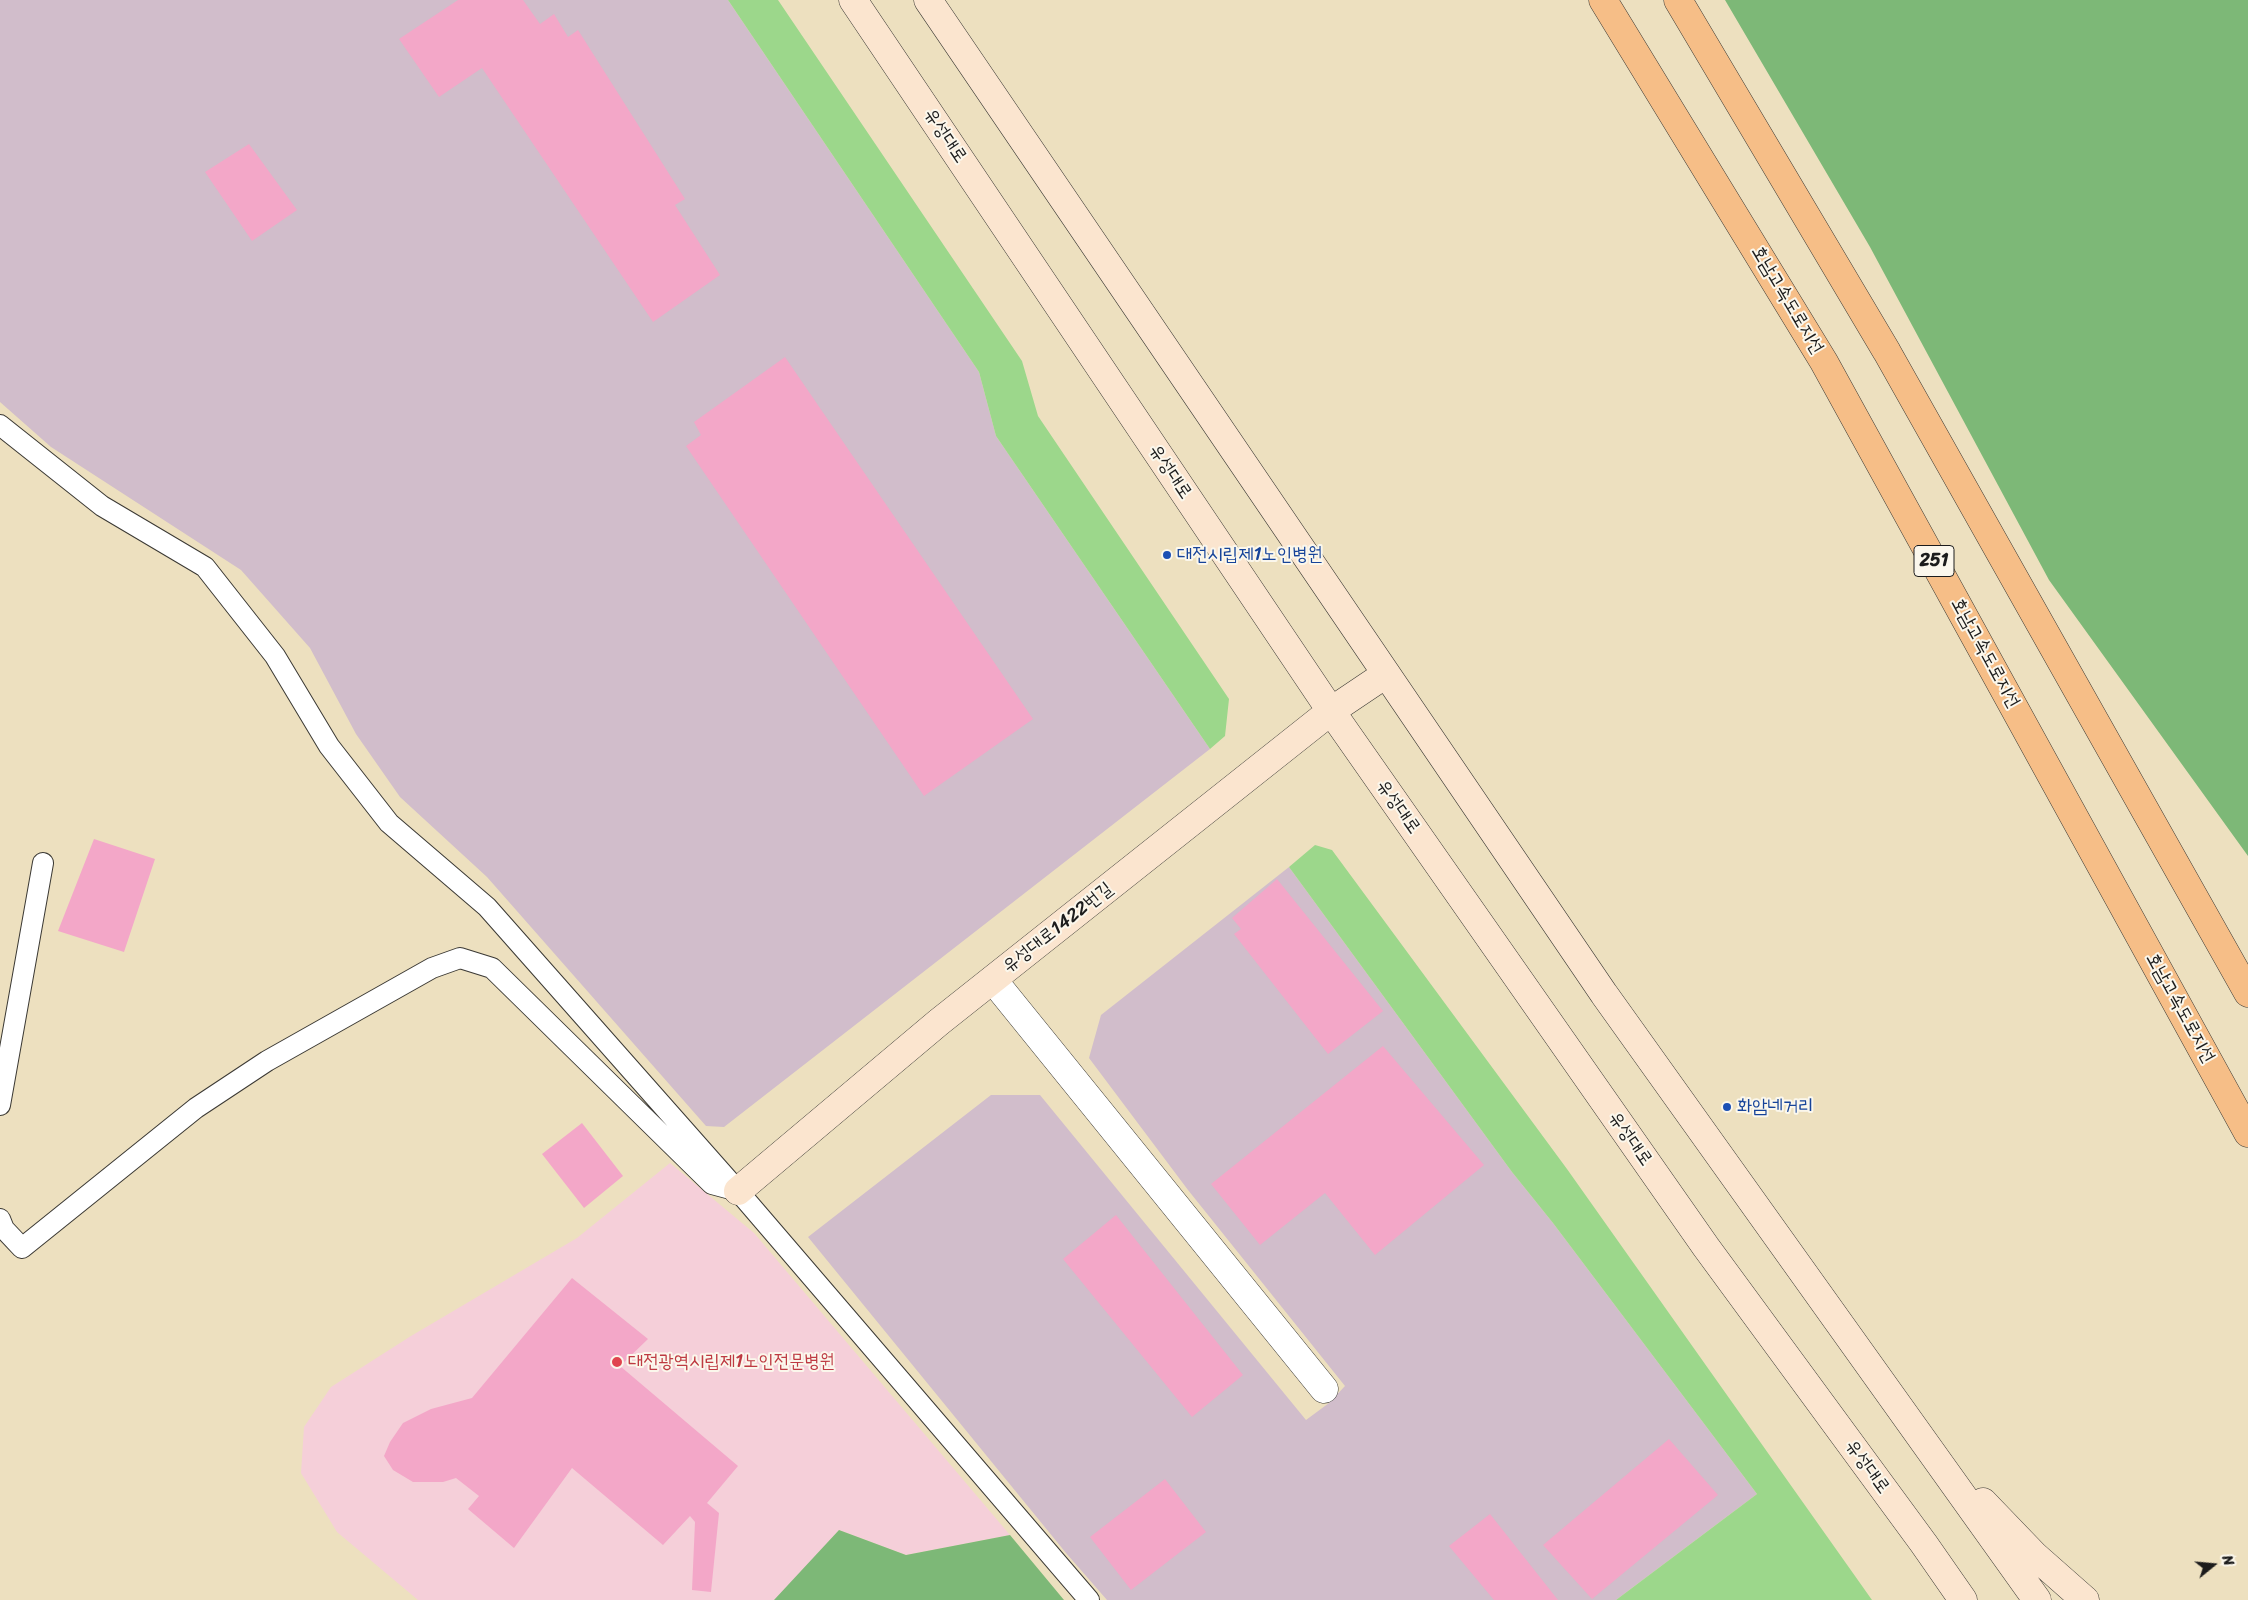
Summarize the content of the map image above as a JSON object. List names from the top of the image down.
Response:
{
  "streets": {
    "highway": ["호남고속도로지선", "251"],
    "main road": ["유성대로", "유성대로1422번길"]
  },
  "crossings": [
    ["유성대로", "유성대로1422번길"]
  ],
  "places": ["대전시립제1노인병원", "화암네거리", "대전광역시립제1노인전문병원"],
  "north": "right"
}
